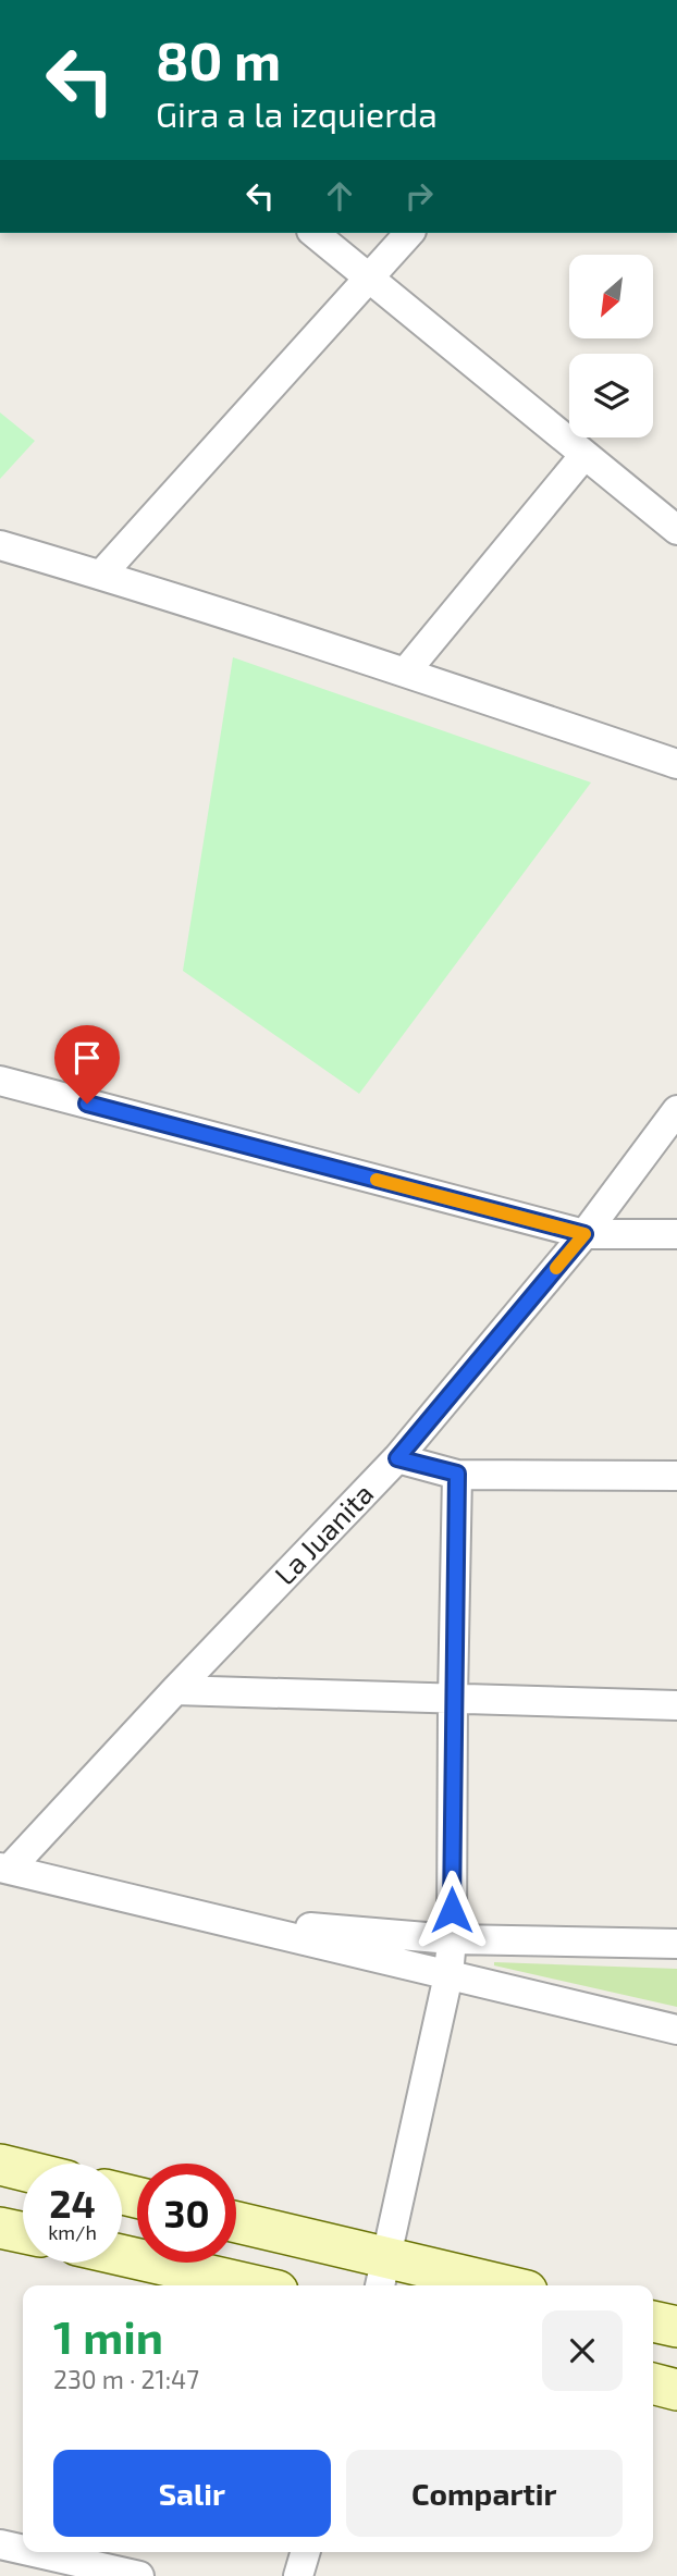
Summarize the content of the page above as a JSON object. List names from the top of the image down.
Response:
{
  "streets": {
    "street": ["La Juanita"]
  },
  "north": "bottom left",
  "page": {
    "turn": ["80 m", "Gira a la izquierda"],
    "speed": "24 km/h",
    "limit": "30",
    "heading": ["1 min", "230 m · 21:47"],
    "buttons": ["Salir", "Compartir"]
  }
}
